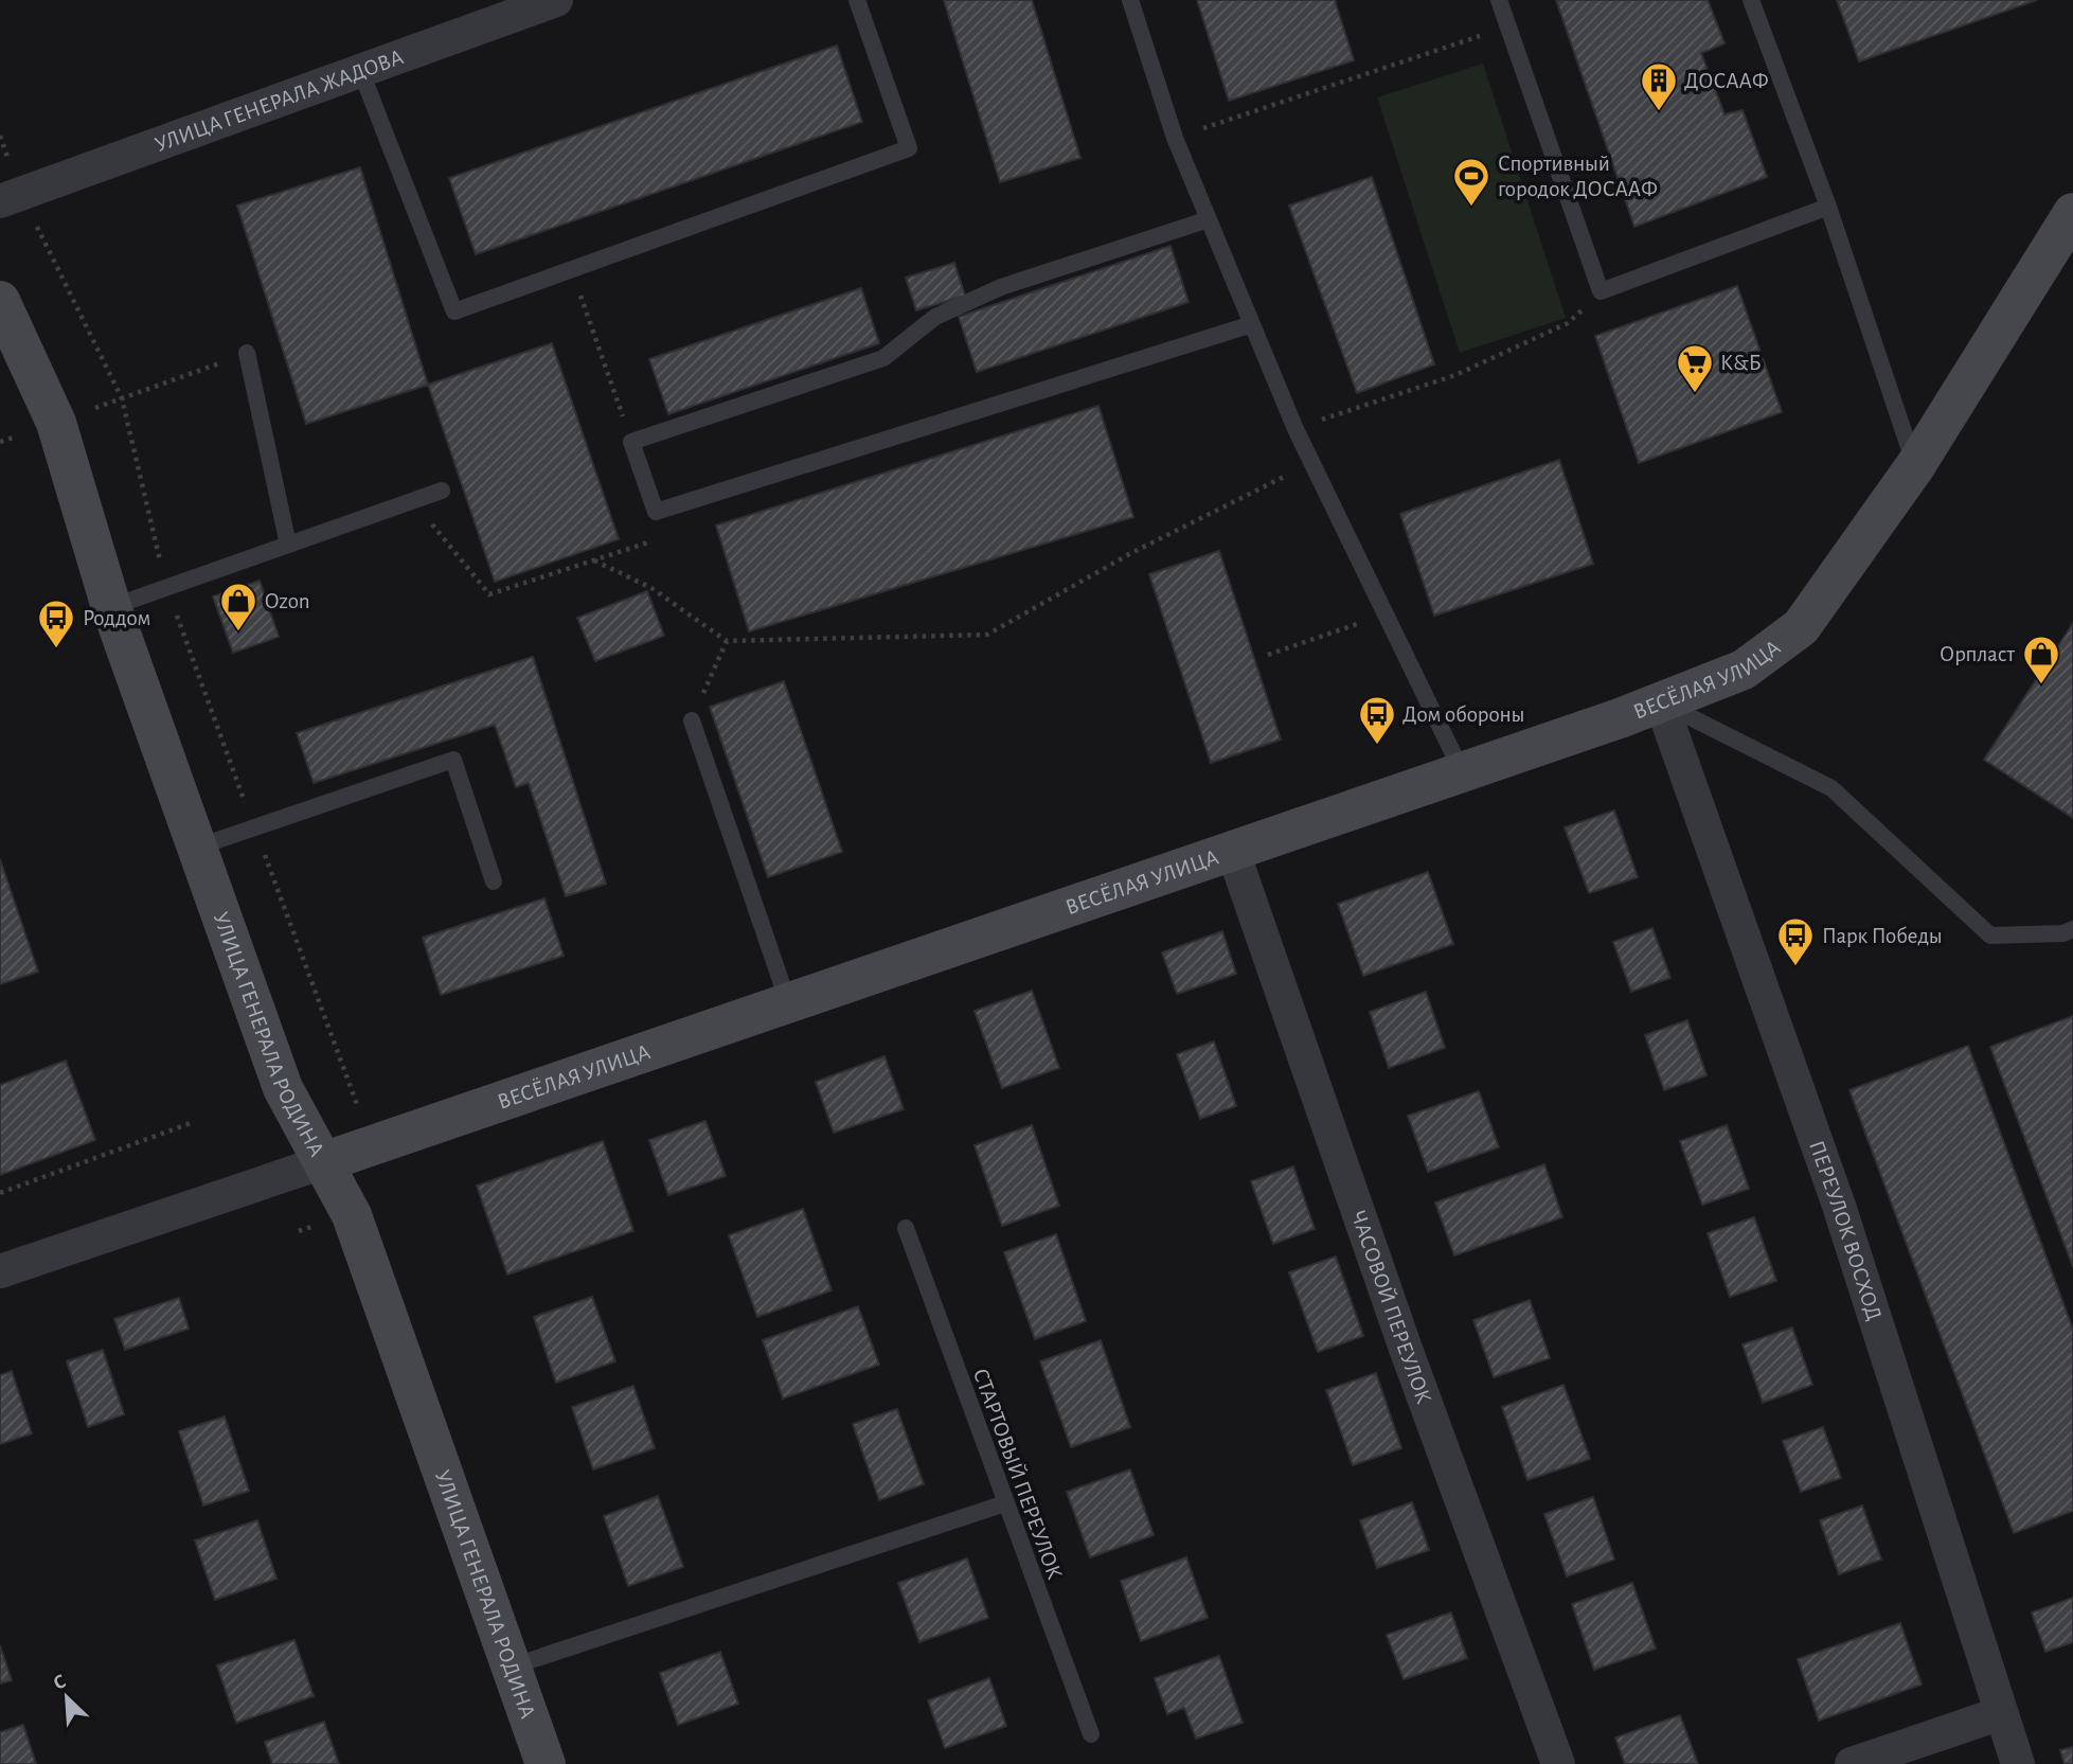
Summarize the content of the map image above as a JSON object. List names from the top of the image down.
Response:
{
  "streets": {
    "street": [
      "УЛИЦА ГЕНЕРАЛА ЖАДОВА",
      "ВЕСЁЛАЯ УЛИЦА",
      "УЛИЦА ГЕНЕРАЛА РОДИНА",
      "ПЕРЕУЛОК ВОСХОД",
      "ЧАСОВОЙ ПЕРЕУЛОК"
    ],
    "lane": ["СТАРТОВЫЙ ПЕРЕУЛОК"]
  },
  "crossings": [
    ["ВЕСЁЛАЯ УЛИЦА", "УЛИЦА ГЕНЕРАЛА РОДИНА"],
    ["ВЕСЁЛАЯ УЛИЦА", "ПЕРЕУЛОК ВОСХОД"],
    ["ВЕСЁЛАЯ УЛИЦА", "ЧАСОВОЙ ПЕРЕУЛОК"]
  ],
  "places": {
    "building": ["ДОСААФ"],
    "sports": ["Спортивный городок ДОСААФ"],
    "supermarket": ["К&Б"],
    "shop": ["Ozon", "Орпласт"],
    "bus stop": ["Роддом", "Дом обороны", "Парк Победы"]
  },
  "north": "top left"
}
